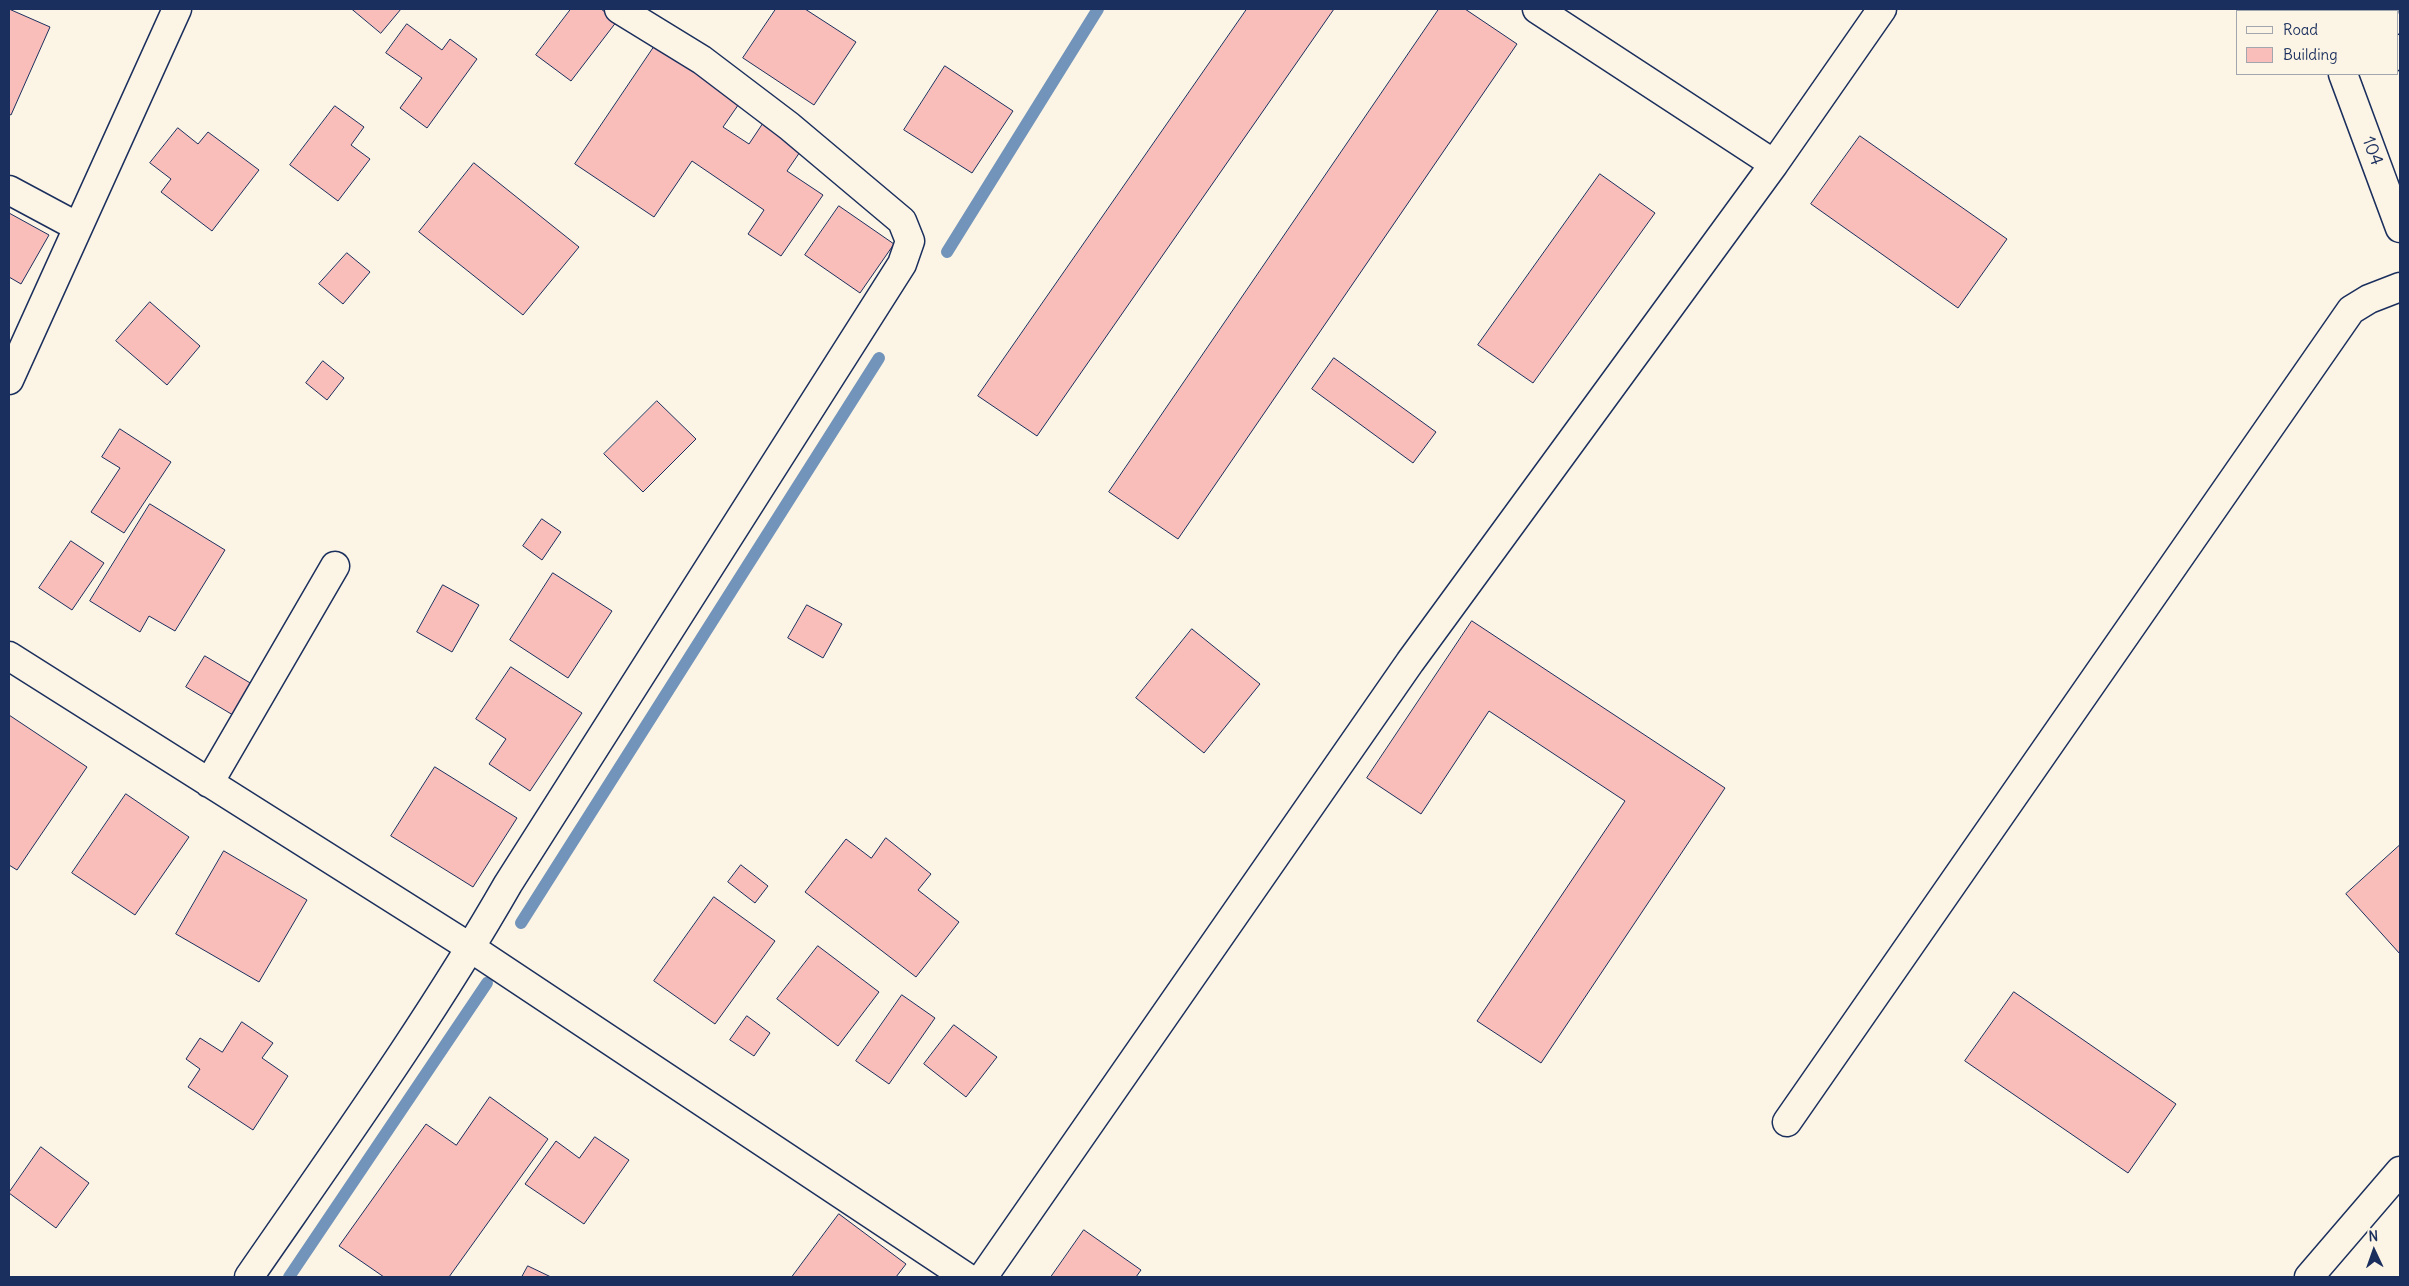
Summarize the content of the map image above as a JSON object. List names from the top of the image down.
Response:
{
  "streets": {
    "street": ["104"]
  },
  "legend": ["Road", "Building"],
  "north": "top"
}
